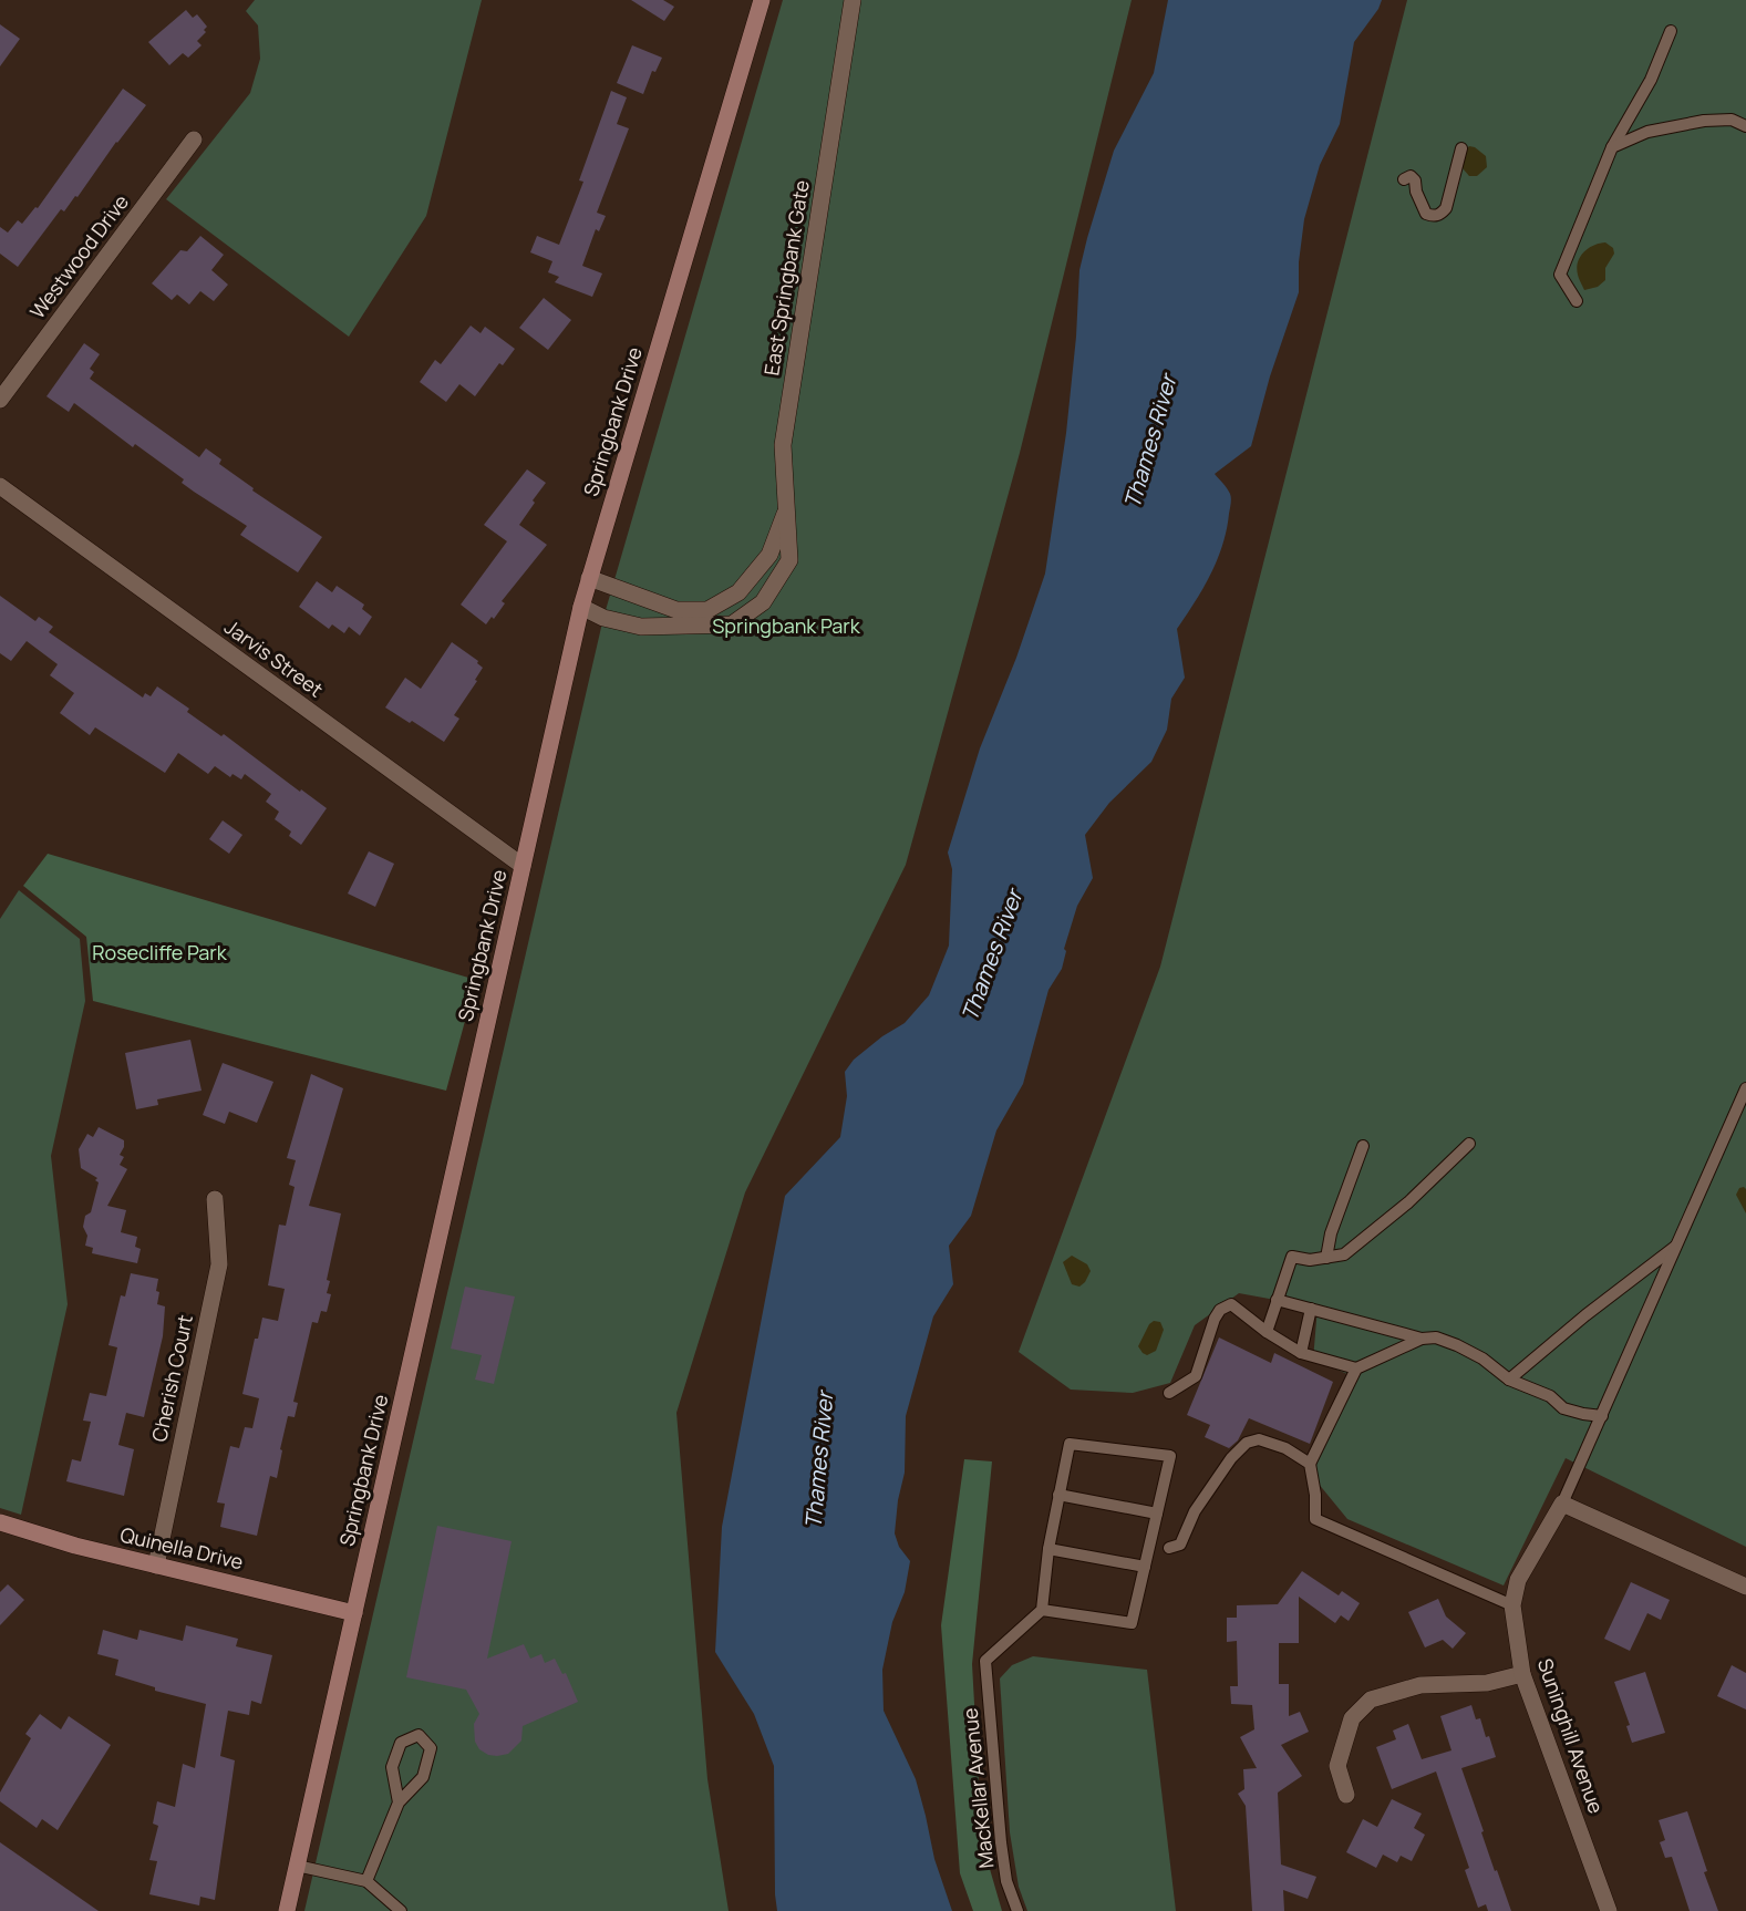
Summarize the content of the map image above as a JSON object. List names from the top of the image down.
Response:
{
  "streets": {
    "main road": ["Springbank Drive", "Quinella Drive"],
    "street": [
      "Westwood Drive",
      "East Springbank Gate",
      "Jarvis Street",
      "Cherish Court",
      "Suninghill Avenue"
    ],
    "lane": ["MacKellar Avenue"]
  },
  "crossings": [
    ["East Springbank Gate", "Springbank Drive"],
    ["Springbank Drive", "Jarvis Street"],
    ["Springbank Drive", "Quinella Drive"],
    ["Cherish Court", "Quinella Drive"]
  ],
  "water": ["Thames River"],
  "parks": ["Springbank Park", "Rosecliffe Park"]
}
